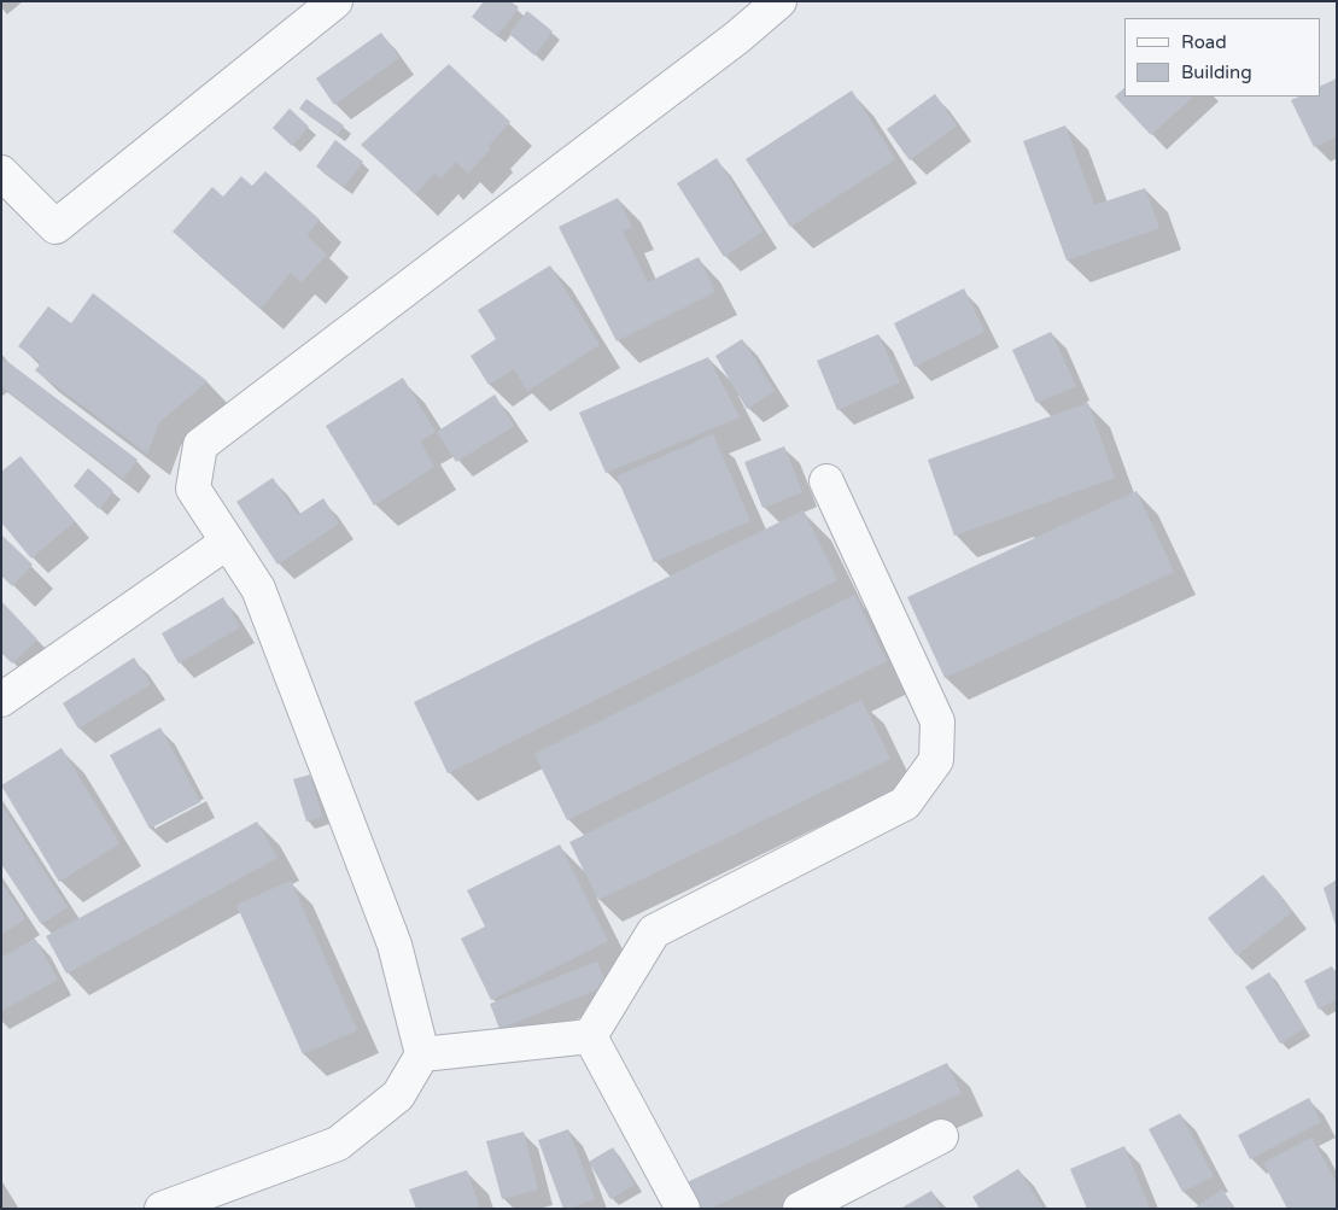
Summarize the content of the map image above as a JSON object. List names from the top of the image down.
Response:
{
  "legend": ["Road", "Building"]
}
